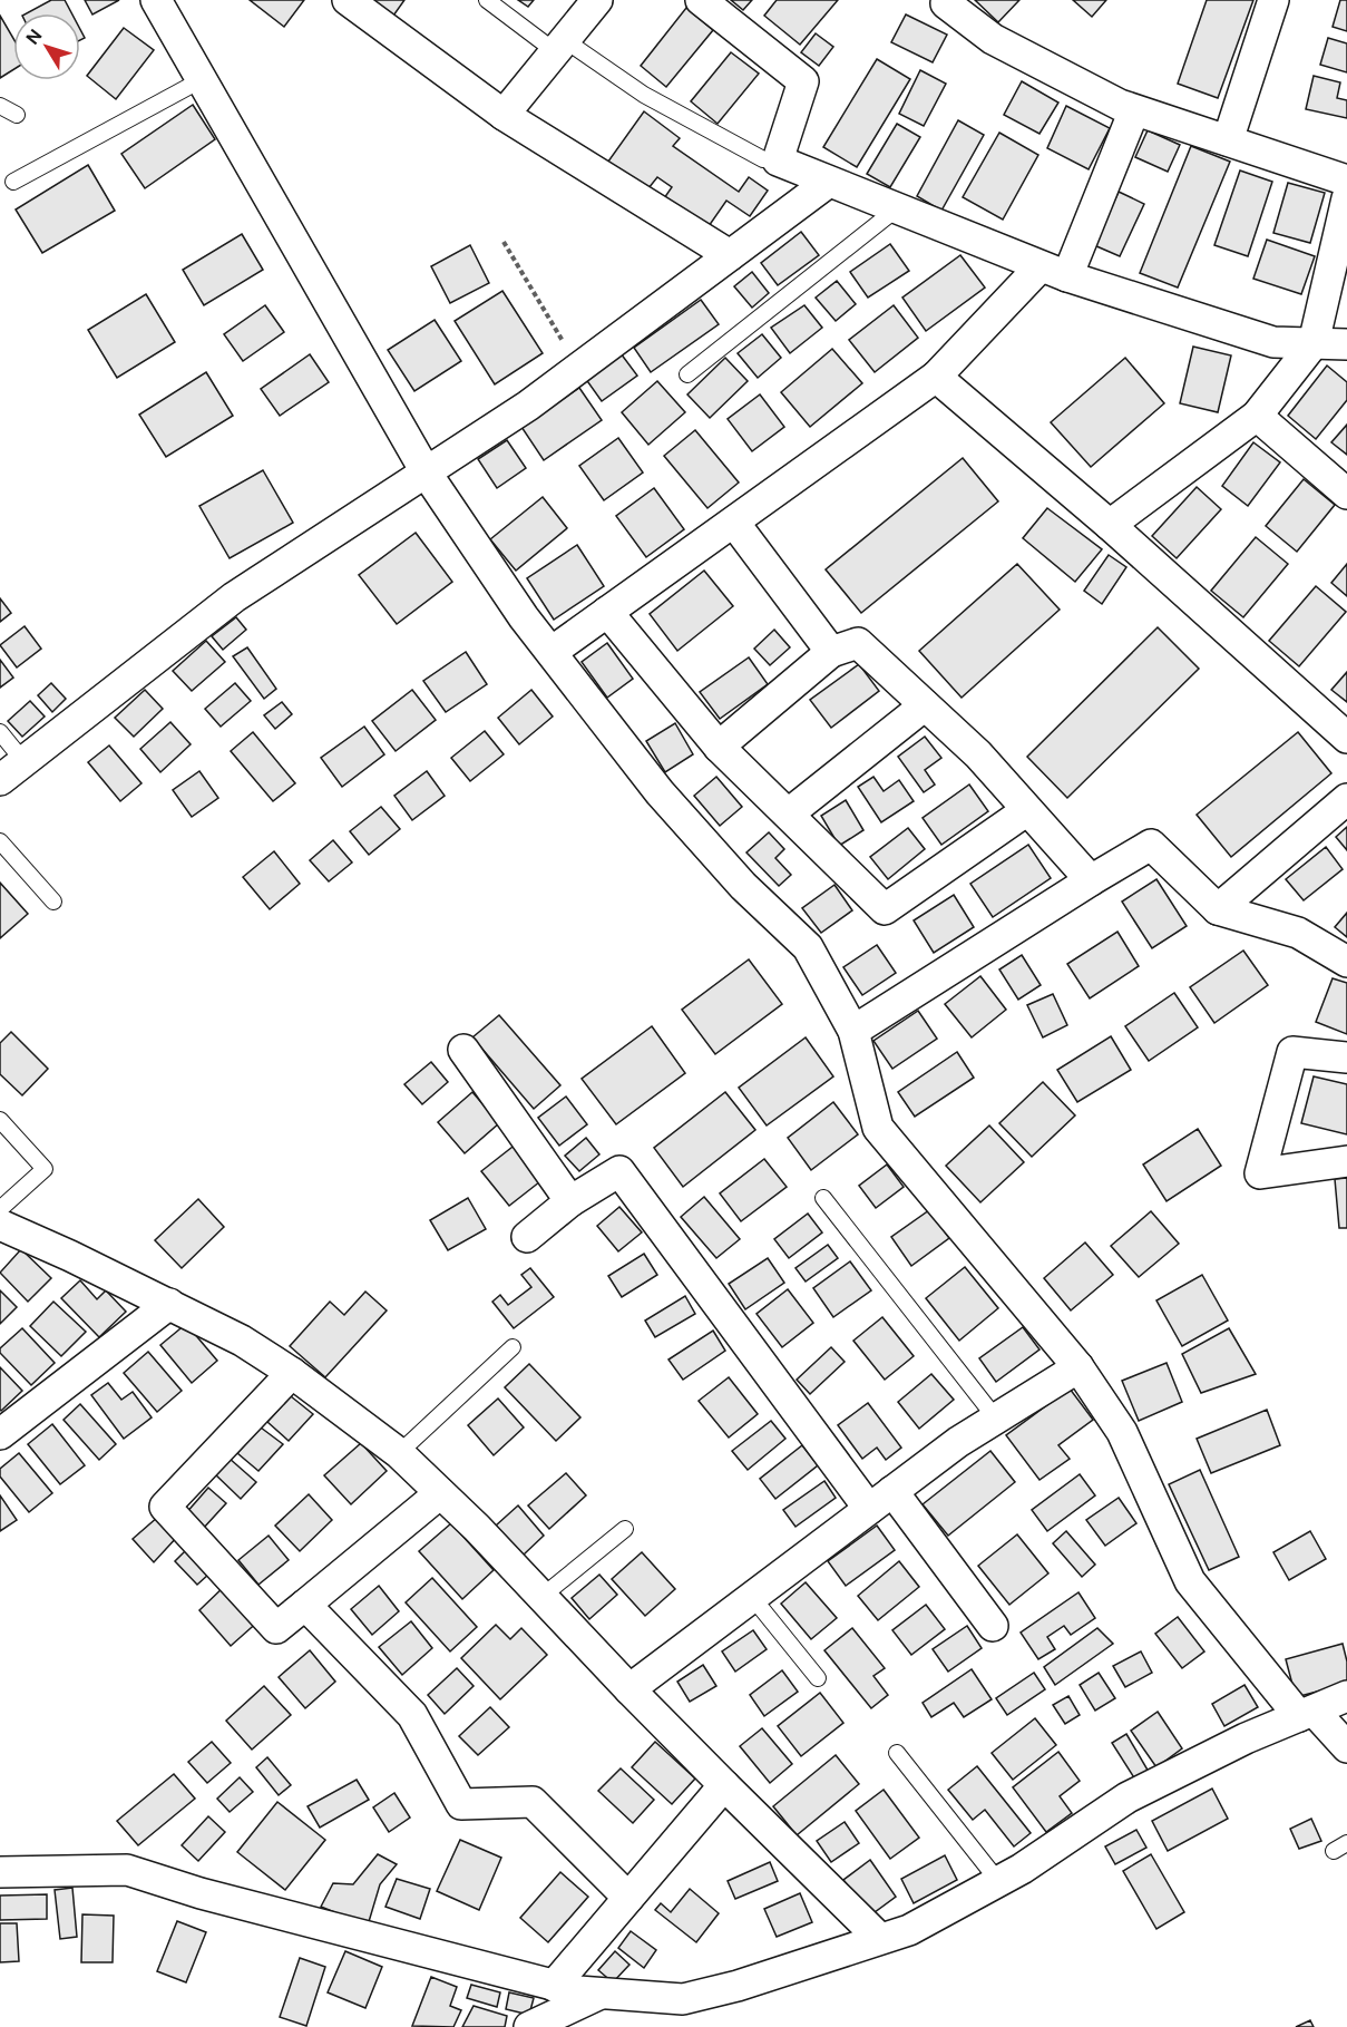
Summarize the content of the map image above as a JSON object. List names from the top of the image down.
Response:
{
  "north": "top left"
}
